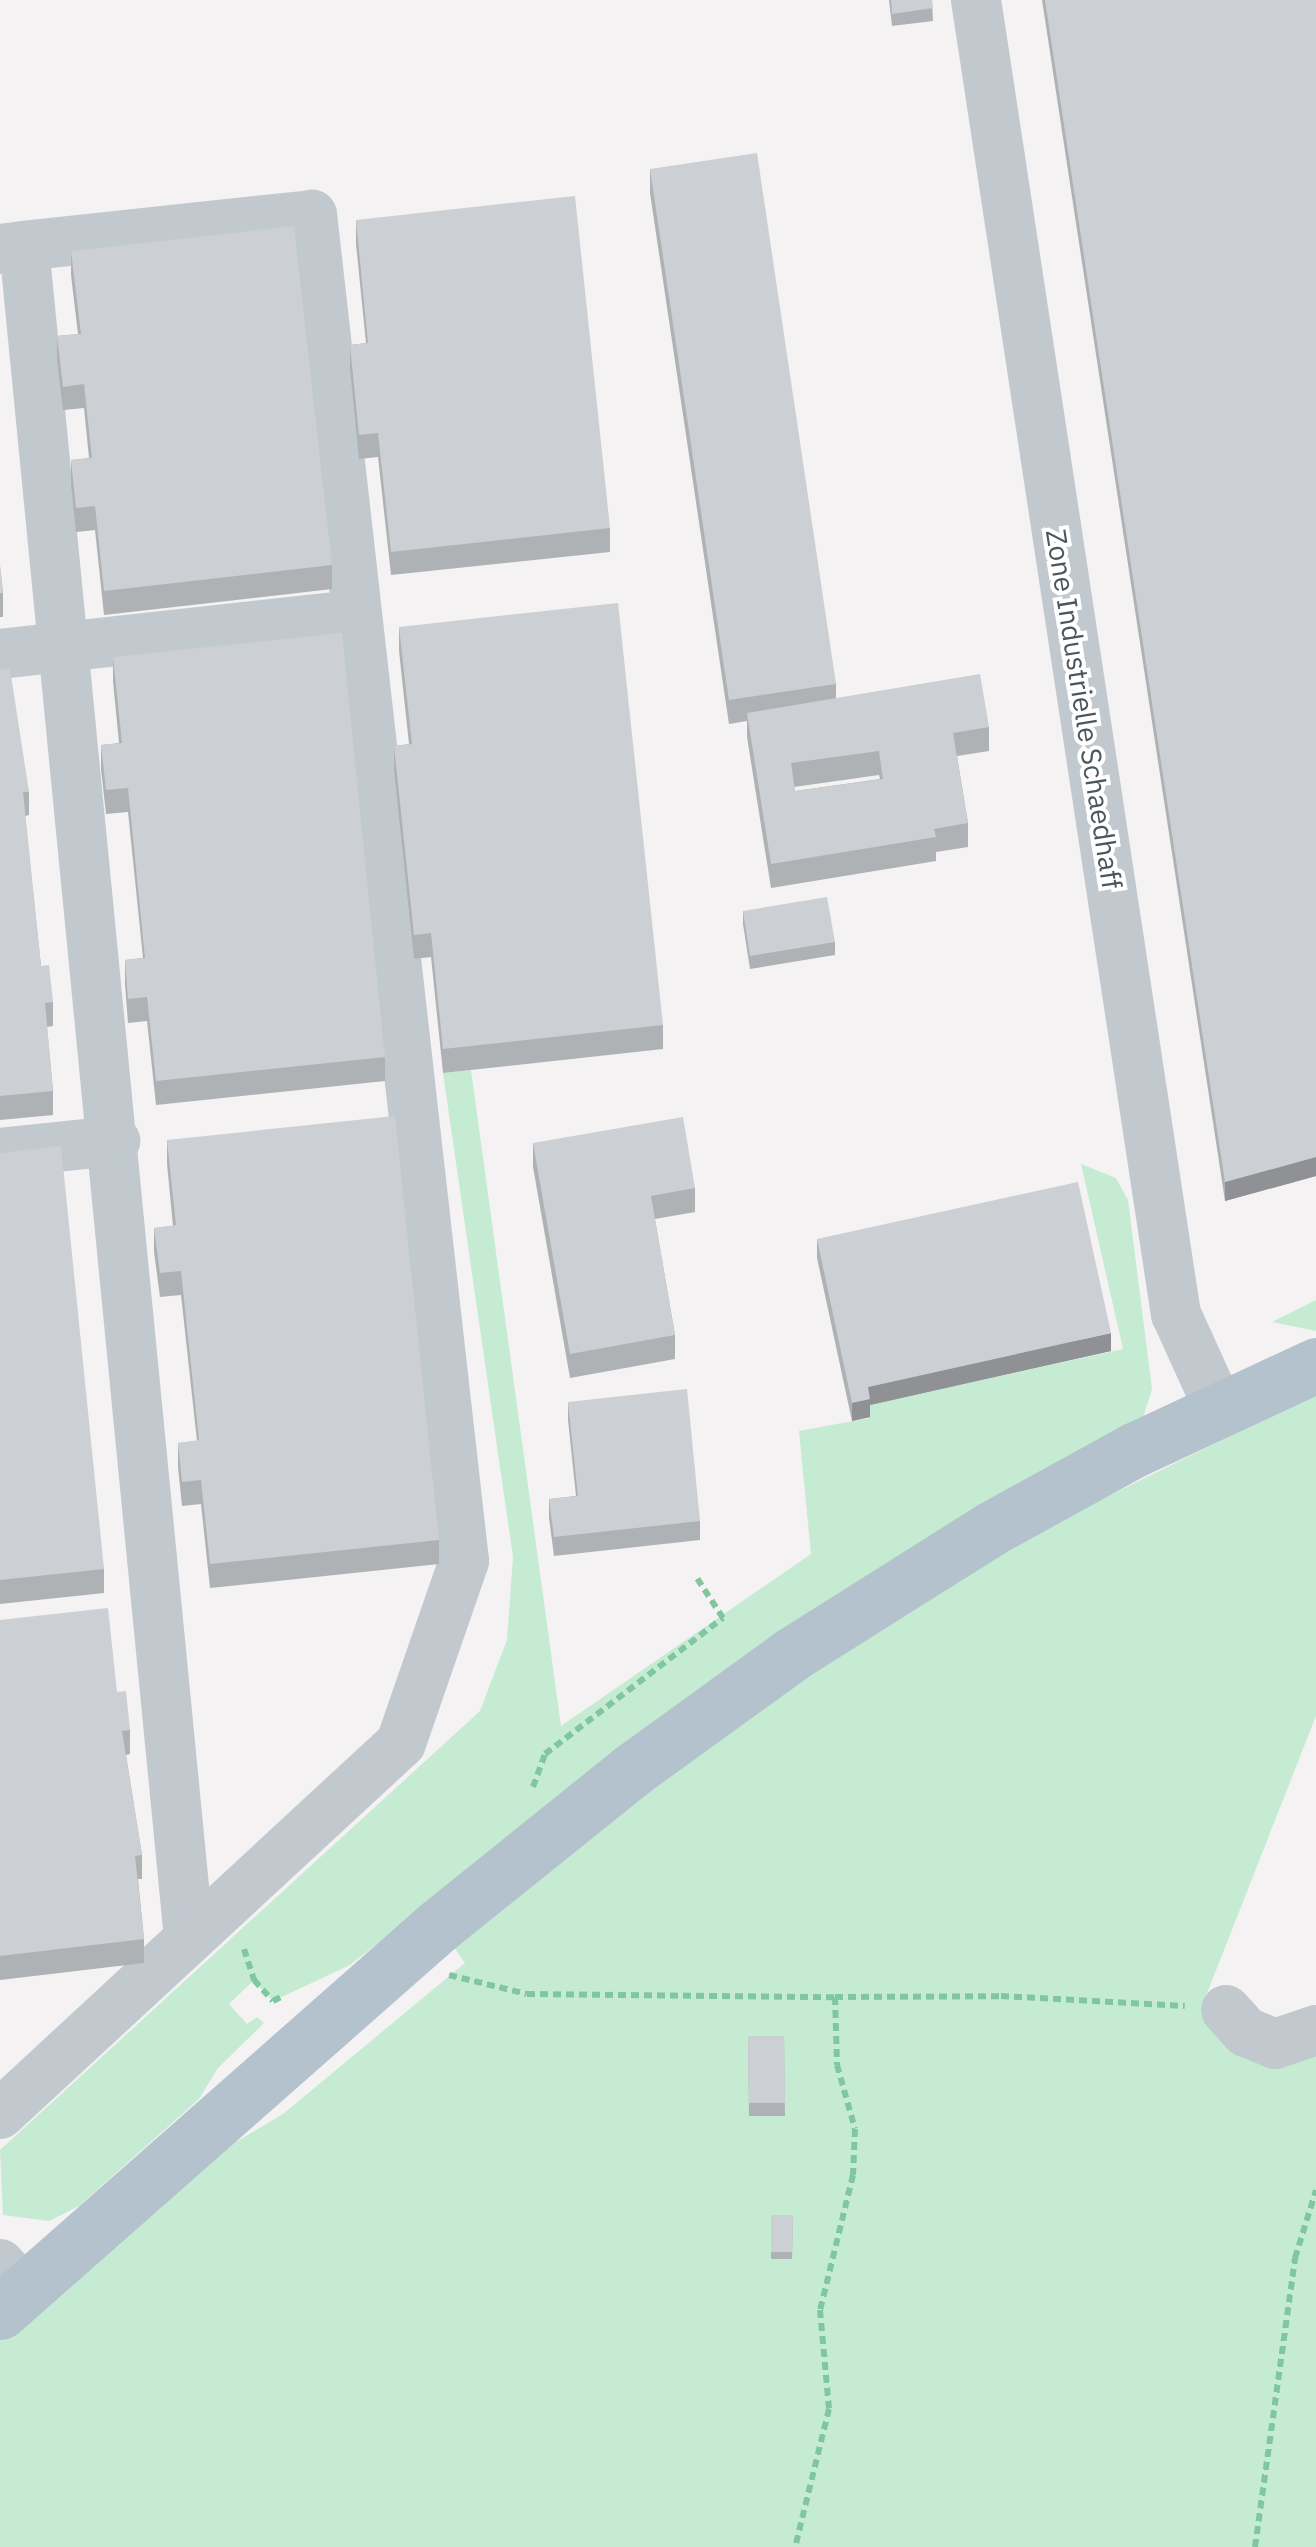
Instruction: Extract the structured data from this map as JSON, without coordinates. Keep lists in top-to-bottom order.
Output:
{
  "streets": {
    "lane": ["Zone Industrielle Schaedhaff"]
  }
}
